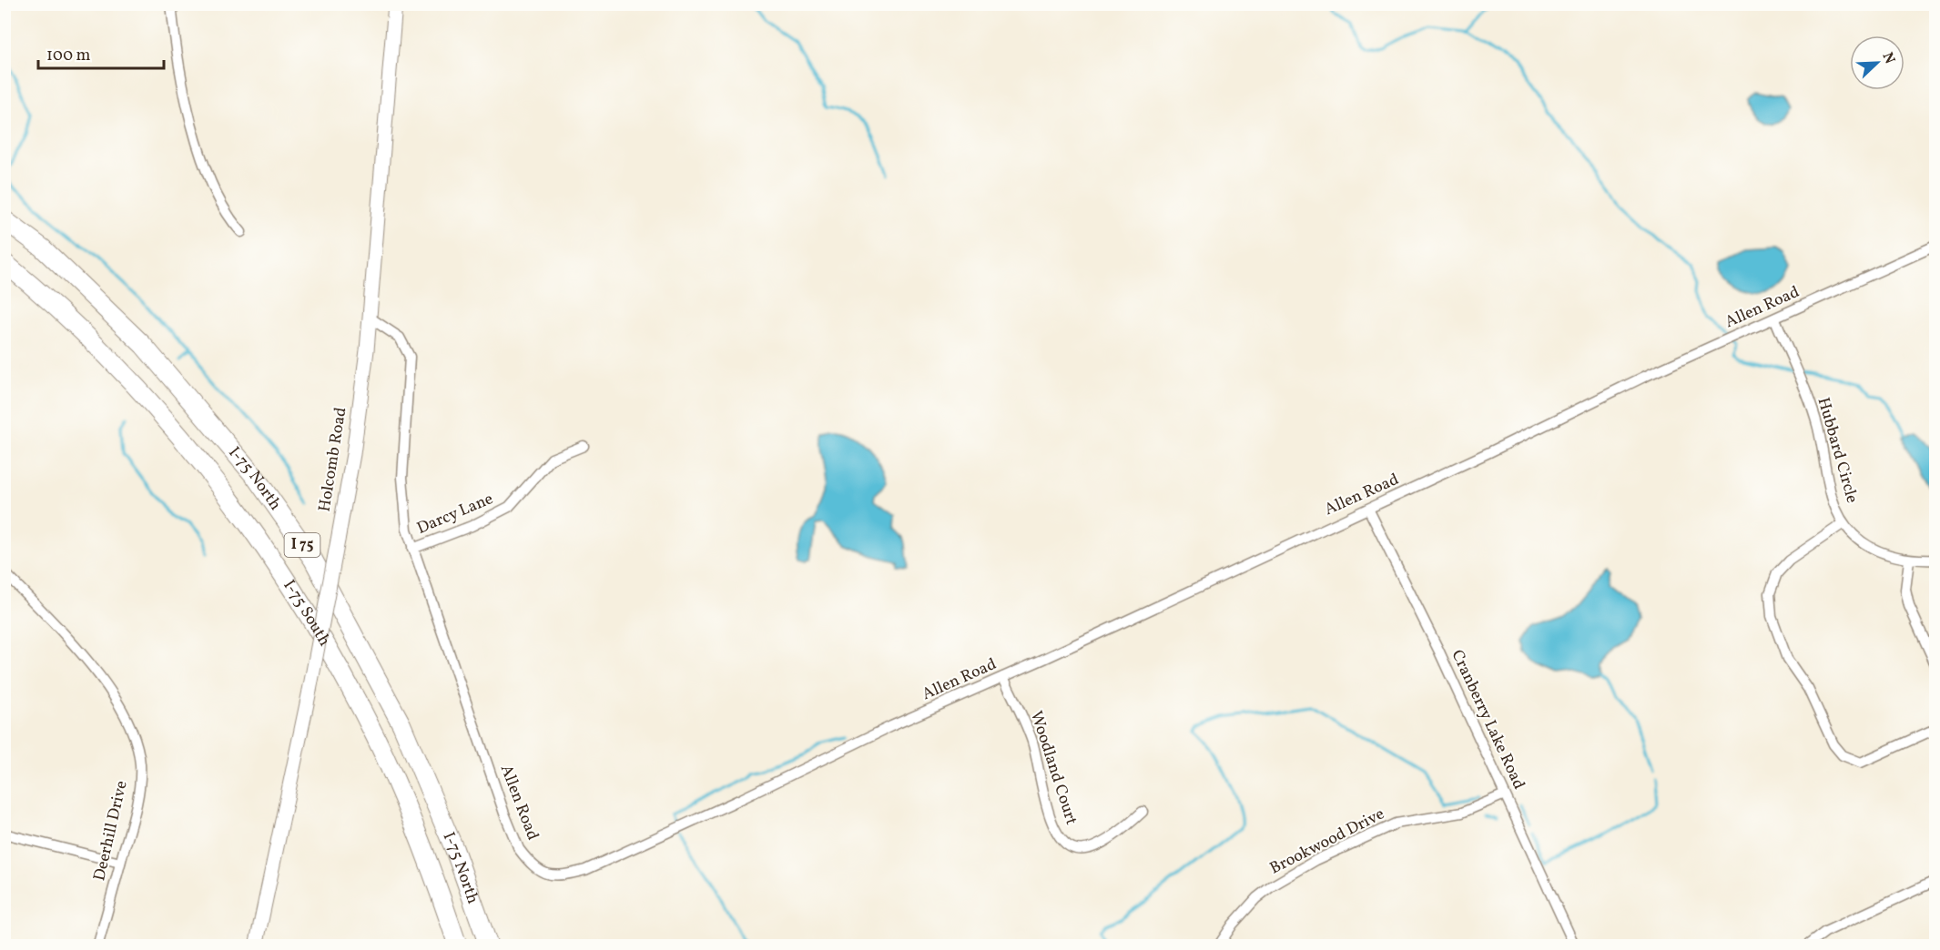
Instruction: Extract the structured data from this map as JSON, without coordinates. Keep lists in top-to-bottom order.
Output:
{
  "streets": {
    "highway": ["I-75 North", "I 75", "I-75 South"],
    "street": [
      "Allen Road",
      "Hubbard Circle",
      "Holcomb Road",
      "Darcy Lane",
      "Cranberry Lake Road",
      "Woodland Court",
      "Deerhill Drive",
      "Brookwood Drive"
    ]
  },
  "crossings": [
    ["Allen Road", "Hubbard Circle"],
    ["Allen Road", "Holcomb Road"],
    ["Allen Road", "Darcy Lane"],
    ["Allen Road", "Cranberry Lake Road"],
    ["Allen Road", "Woodland Court"],
    ["Cranberry Lake Road", "Brookwood Drive"]
  ],
  "scale_bar": "100 m",
  "north": "top right"
}
